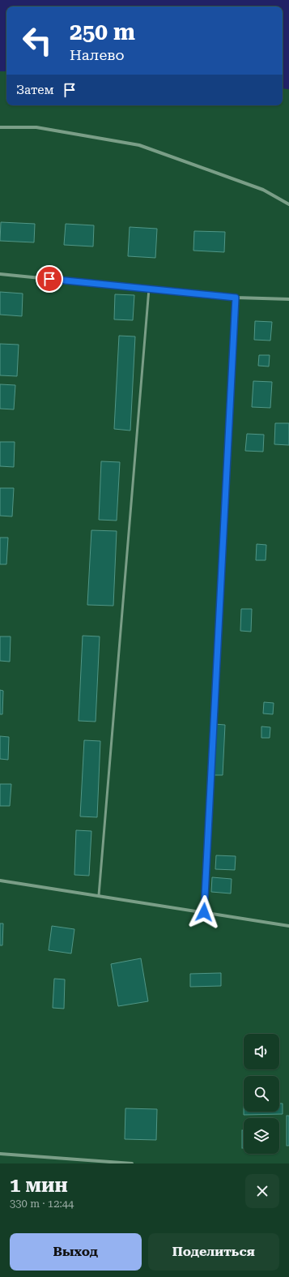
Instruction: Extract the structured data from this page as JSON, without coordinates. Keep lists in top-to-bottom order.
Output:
{
  "page": {
    "turn": ["250 m", "Налево"],
    "then": "Затем",
    "heading": ["1 мин", "330 m · 12:44"],
    "buttons": ["Выход", "Поделиться"]
  }
}
